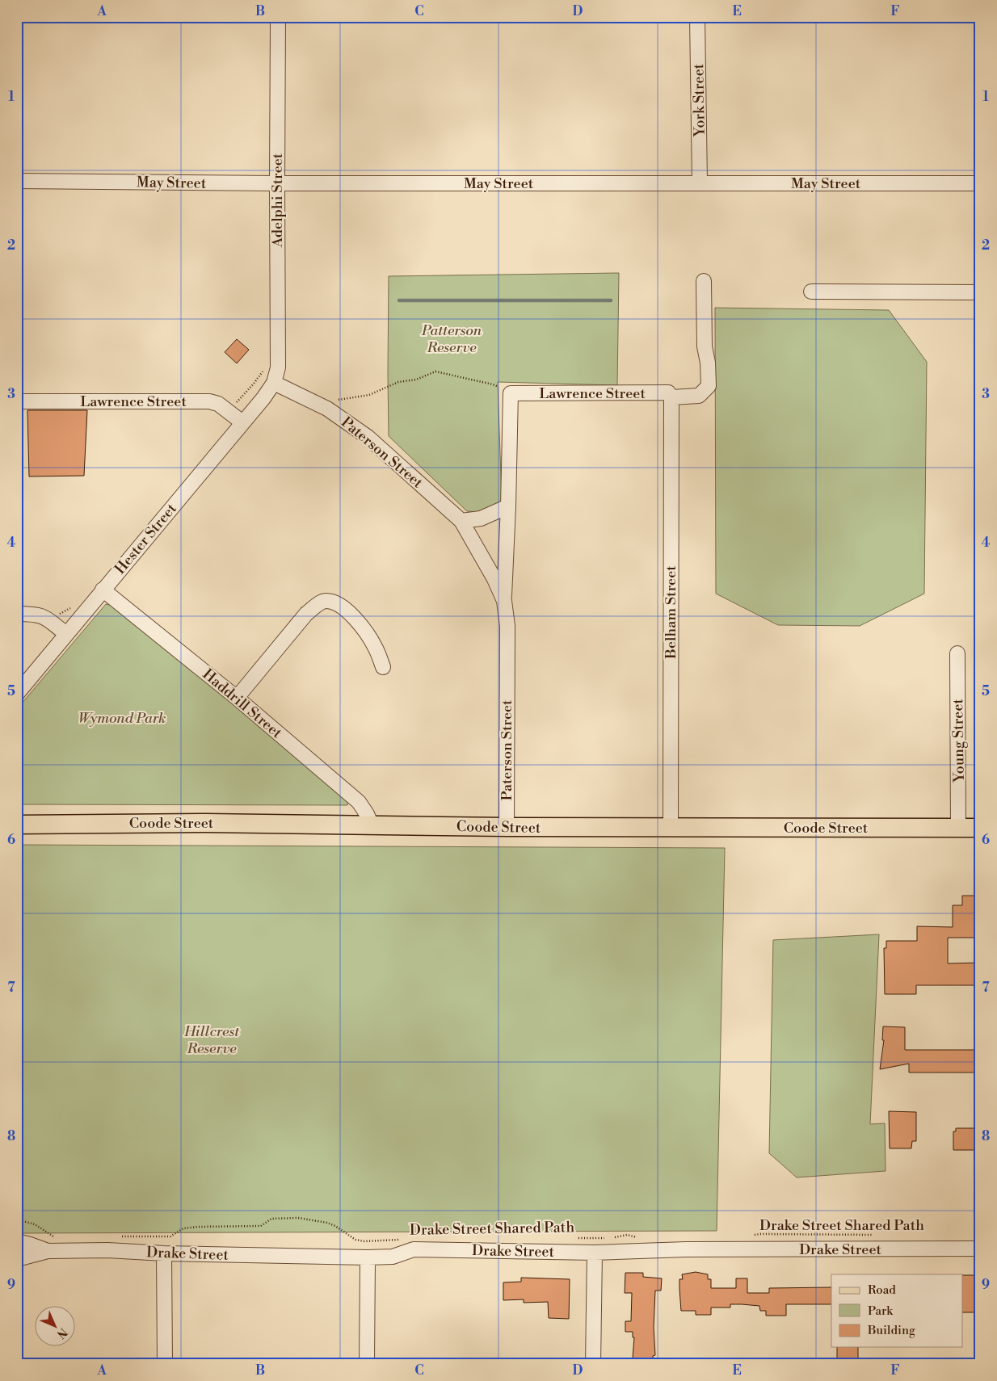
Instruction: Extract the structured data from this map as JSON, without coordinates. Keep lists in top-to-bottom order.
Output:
{
  "streets": {
    "main road": ["Coode Street"],
    "street": [
      "York Street",
      "May Street",
      "Adelphi Street",
      "Lawrence Street",
      "Paterson Street",
      "Hester Street",
      "Belham Street",
      "Haddrill Street",
      "Young Street",
      "Drake Street"
    ],
    "path": ["Drake Street Shared Path"]
  },
  "crossings": [
    ["York Street", "May Street"],
    ["May Street", "Adelphi Street"],
    ["Adelphi Street", "Paterson Street"],
    ["Adelphi Street", "Hester Street"],
    ["Lawrence Street", "Paterson Street"],
    ["Lawrence Street", "Hester Street"],
    ["Lawrence Street", "Belham Street"],
    ["Paterson Street", "Hester Street"],
    ["Paterson Street", "Coode Street"],
    ["Hester Street", "Haddrill Street"],
    ["Belham Street", "Coode Street"],
    ["Haddrill Street", "Coode Street"],
    ["Young Street", "Coode Street"]
  ],
  "parks": ["Patterson Reserve", "Wymond Park", "Hillcrest Reserve"],
  "legend": ["Road", "Park", "Building"],
  "north": "bottom right",
  "grid": {
    "columns": [
      "A",
      "B",
      "C",
      "D",
      "E",
      "F"
    ],
    "rows": [
      "1",
      "2",
      "3",
      "4",
      "5",
      "6",
      "7",
      "8",
      "9"
    ]
  }
}
